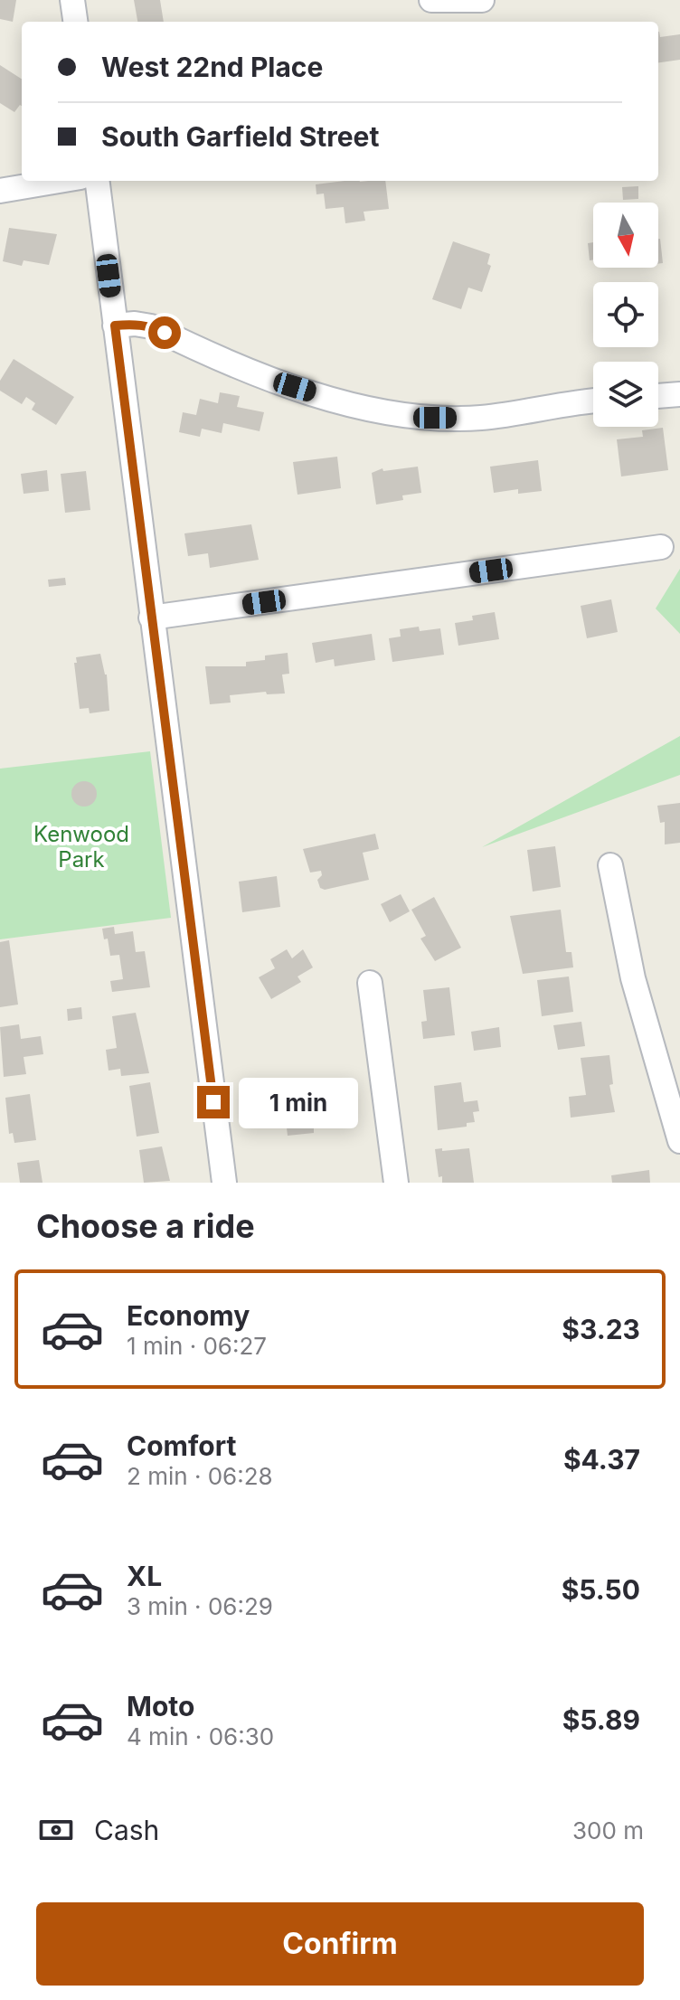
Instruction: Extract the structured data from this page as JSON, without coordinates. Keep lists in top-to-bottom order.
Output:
{
  "parks": ["Kenwood Park"],
  "north": "bottom",
  "page": {
    "banner": ["West 22nd Place", "South Garfield Street"],
    "bubble": "1 min",
    "heading": "Choose a ride",
    "list": [
      {
        "name": "Economy",
        "note": "1 min · 06:27",
        "value": "$3.23"
      },
      {
        "name": "Comfort",
        "note": "2 min · 06:28",
        "value": "$4.37"
      },
      {
        "name": "XL",
        "note": "3 min · 06:29",
        "value": "$5.50"
      },
      {
        "name": "Moto",
        "note": "4 min · 06:30",
        "value": "$5.89"
      }
    ],
    "pay": ["Cash", "300 m"],
    "buttons": "Confirm"
  }
}
